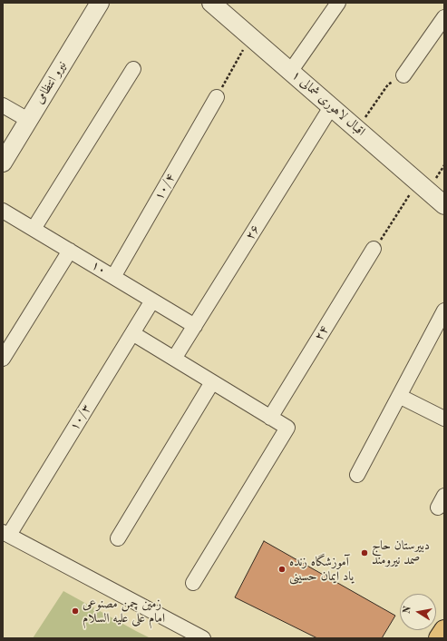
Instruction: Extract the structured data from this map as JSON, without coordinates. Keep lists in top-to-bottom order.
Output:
{
  "streets": {
    "street": [
      "نیرو انتظامی",
      "اقبال لاهوری شمالی ۱",
      "۱۰/۴",
      "۲۶",
      "۱۰",
      "۲۴",
      "۱۰/۳"
    ]
  },
  "crossings": [
    ["اقبال لاهوری شمالی ۱", "۲۶"],
    ["۱۰/۴", "۱۰"],
    ["۲۶", "۱۰"],
    ["۱۰", "۱۰/۳"]
  ],
  "places": ["دبیرستان حاج صمد نیرومند", "آموزشگاه زنده یاد ایمان حسینی", "زمین چمن مصنوعی امام علی علیه السلام"],
  "north": "left"
}
